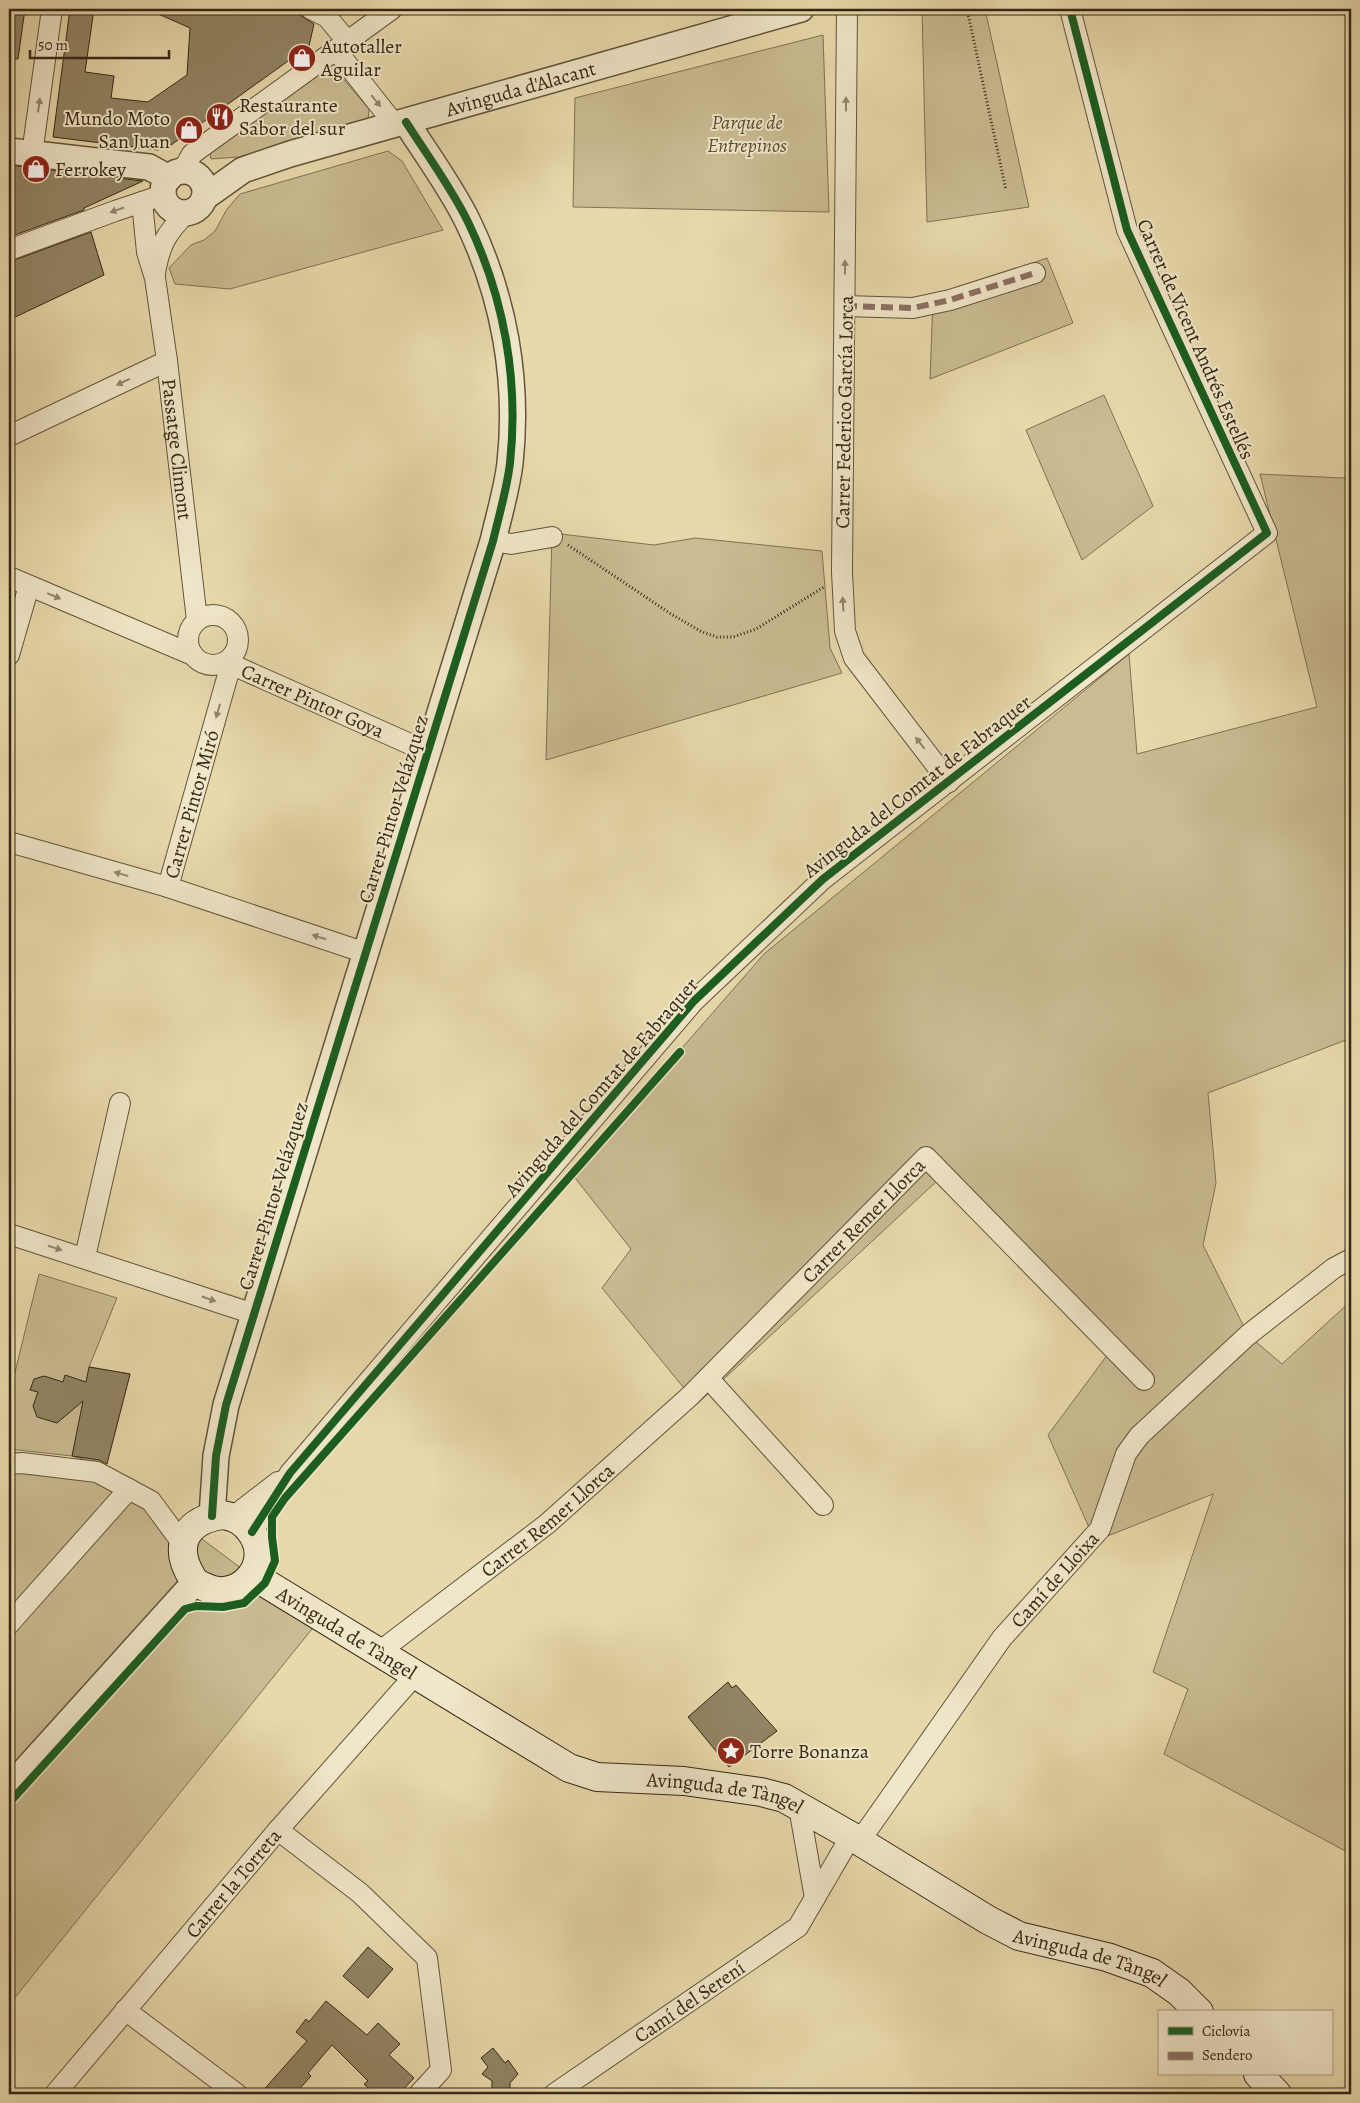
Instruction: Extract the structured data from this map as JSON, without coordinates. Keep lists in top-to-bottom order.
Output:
{
  "streets": {
    "main road": ["Avinguda de Tàngel"],
    "street": [
      "Avinguda d'Alacant",
      "Carrer de Vicent Andrés Estellés",
      "Carrer Federico García Lorca",
      "Passatge Climont",
      "Carrer Pintor Goya",
      "Avinguda del Comtat de Fabraquer",
      "Carrer Pintor Miró",
      "Carrer Pintor Velázquez",
      "Carrer Remer Llorca",
      "Camí de Lloixa",
      "Carrer la Torreta",
      "Camí del Serení"
    ]
  },
  "crossings": [
    ["Avinguda d'Alacant", "Passatge Climont"],
    ["Avinguda d'Alacant", "Carrer Pintor Velázquez"],
    ["Carrer de Vicent Andrés Estellés", "Avinguda del Comtat de Fabraquer"],
    ["Carrer Federico García Lorca", "Avinguda del Comtat de Fabraquer"],
    ["Passatge Climont", "Carrer Pintor Goya"],
    ["Passatge Climont", "Carrer Pintor Miró"],
    ["Carrer Pintor Goya", "Carrer Pintor Miró"],
    ["Carrer Pintor Goya", "Carrer Pintor Velázquez"],
    ["Avinguda del Comtat de Fabraquer", "Carrer Pintor Velázquez"],
    ["Avinguda del Comtat de Fabraquer", "Avinguda de Tàngel"],
    ["Carrer Pintor Miró", "Carrer Pintor Velázquez"],
    ["Carrer Pintor Velázquez", "Avinguda de Tàngel"],
    ["Carrer Remer Llorca", "Avinguda de Tàngel"],
    ["Camí de Lloixa", "Avinguda de Tàngel"],
    ["Camí de Lloixa", "Camí del Serení"],
    ["Avinguda de Tàngel", "Carrer la Torreta"],
    ["Avinguda de Tàngel", "Camí del Serení"]
  ],
  "one_way": ["Carrer Federico García Lorca"],
  "parks": ["Parque de Entrepinos"],
  "places": {
    "shop": ["Autotaller Aguilar", "Mundo Moto San Juan", "Ferrokey"],
    "restaurant": ["Restaurante Sabor del sur"],
    "place": ["Torre Bonanza"]
  },
  "legend": ["Ciclovía", "Sendero"],
  "scale_bar": "50 m"
}
